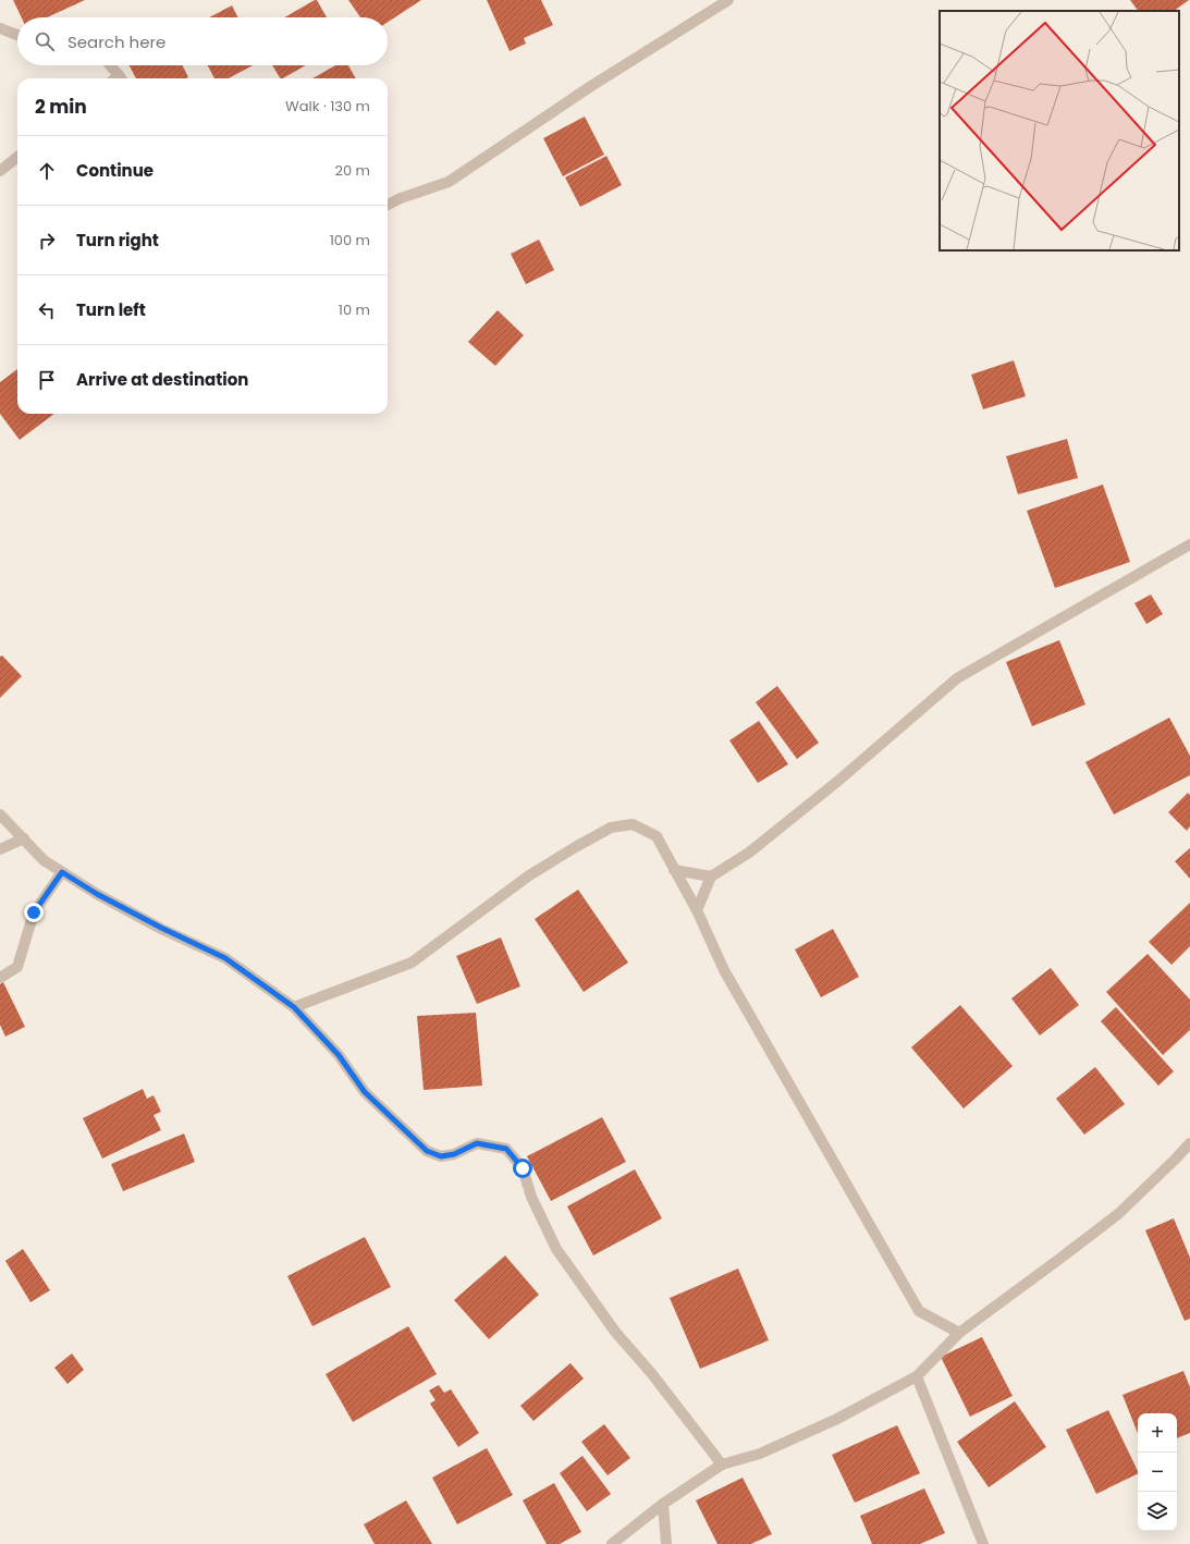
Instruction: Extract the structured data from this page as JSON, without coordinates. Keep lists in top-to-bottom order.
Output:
{
  "page": {
    "search": "Search here",
    "heading": ["2 min", "Walk · 130 m"],
    "list": [
      ["Continue", "20 m"],
      ["Turn right", "100 m"],
      ["Turn left", "10 m"],
      "Arrive at destination"
    ],
    "map_buttons": ["+", "−"]
  }
}
